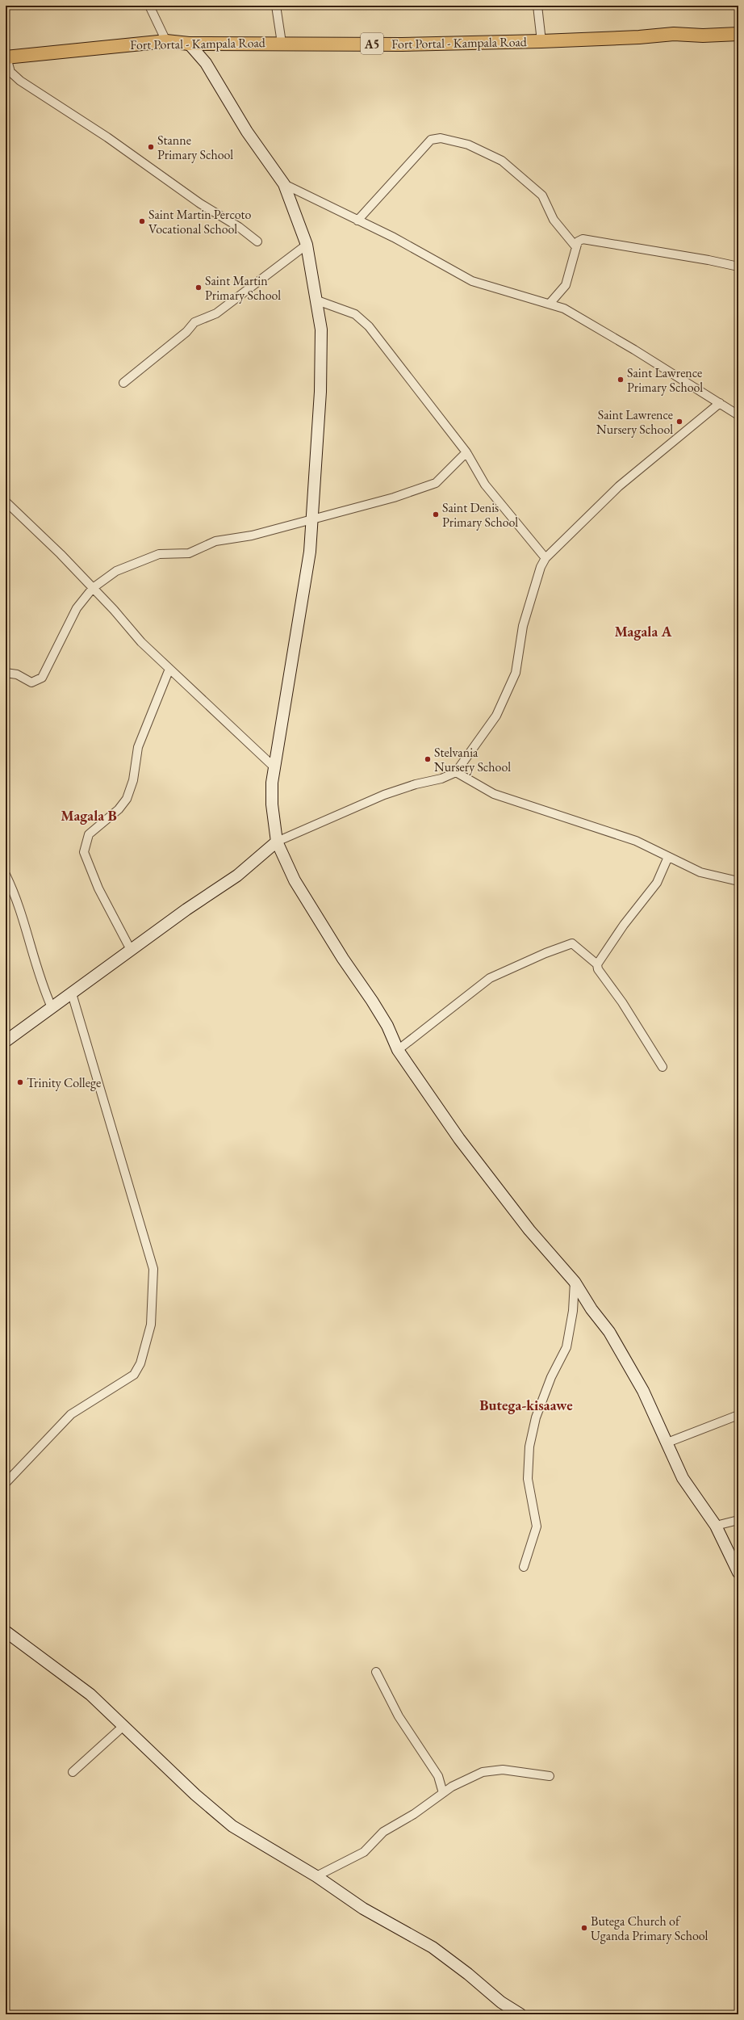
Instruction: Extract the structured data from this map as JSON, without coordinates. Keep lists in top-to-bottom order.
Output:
{
  "streets": {
    "main road": ["Fort Portal - Kampala Road", "A5"]
  },
  "districts": ["Magala A", "Magala B", "Butega-kisaawe"],
  "places": [
    "Stanne Primary School",
    "Saint Martin Percoto Vocational School",
    "Saint Martin Primary School",
    "Saint Lawrence Primary School",
    "Saint Lawrence Nursery School",
    "Saint Denis Primary School",
    "Stelvania Nursery School",
    "Trinity College",
    "Butega Church of Uganda Primary School"
  ]
}
